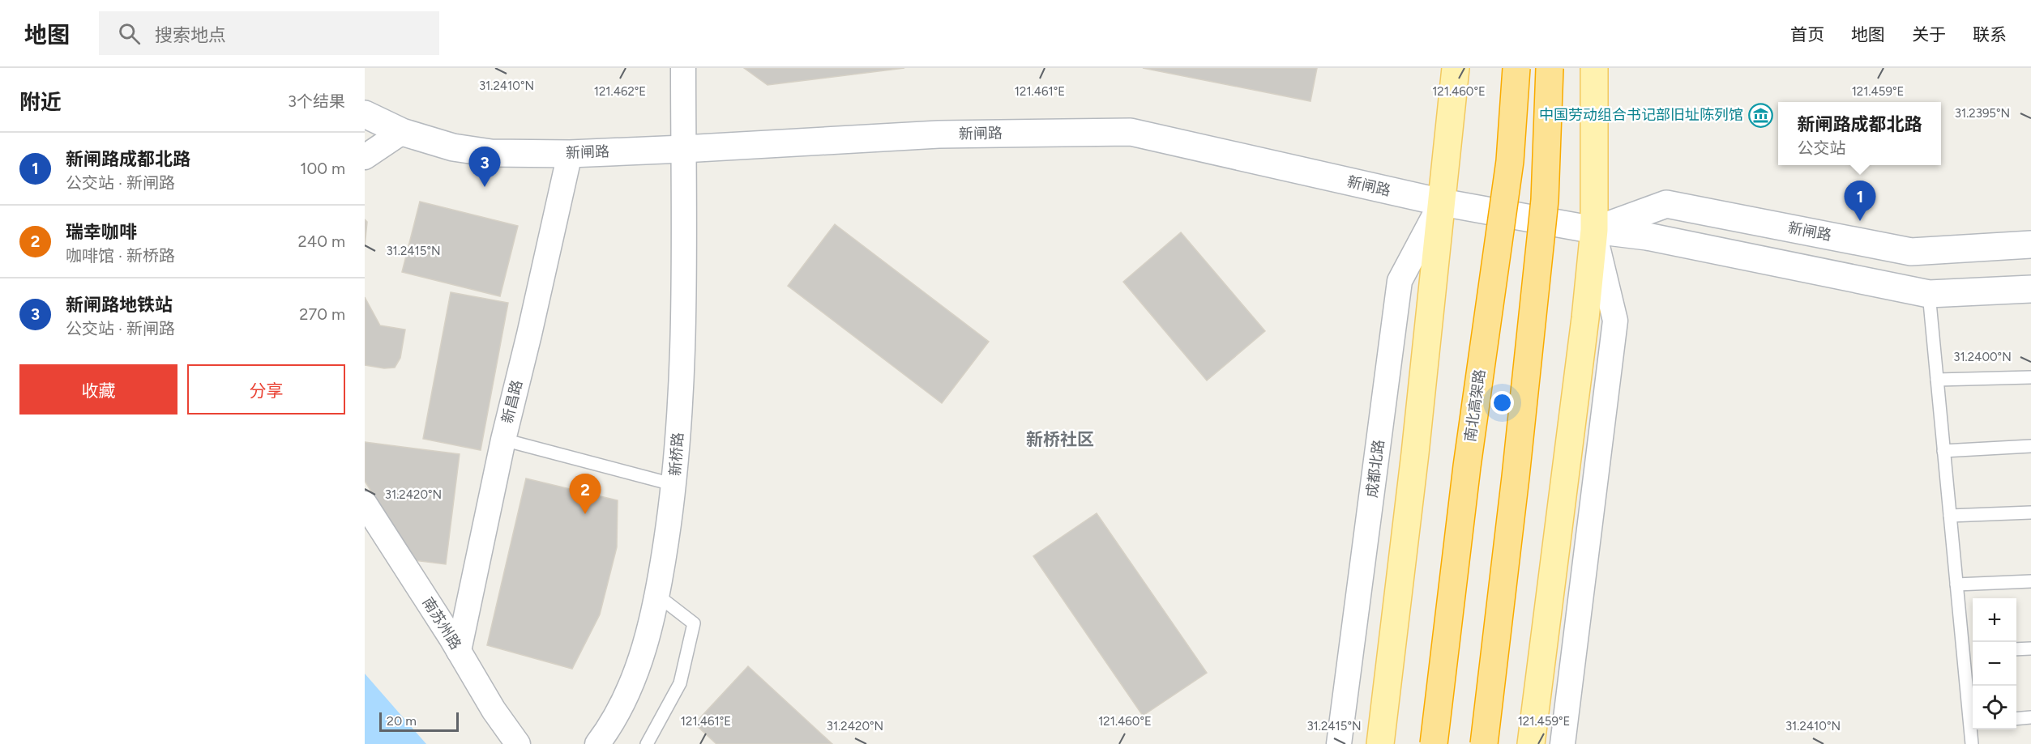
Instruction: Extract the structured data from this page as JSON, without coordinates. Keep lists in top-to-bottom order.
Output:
{
  "streets": {
    "highway": ["南北高架路"],
    "main road": ["新闸路", "成都北路"],
    "street": ["新昌路", "新桥路", "南苏州路"]
  },
  "crossings": [
    ["新闸路", "新昌路"],
    ["新闸路", "新桥路"],
    ["新闸路", "成都北路"],
    ["新昌路", "南苏州路"]
  ],
  "districts": ["新桥社区"],
  "places": {
    "museum": ["中国劳动组合书记部旧址陈列馆"]
  },
  "scale_bar": "20 m",
  "page": {
    "header": "地图",
    "search": "搜索地点",
    "nav": [
      "首页",
      "地图",
      "关于",
      "联系"
    ],
    "heading": ["附近", "3个结果"],
    "popup": ["新闸路成都北路", "公交站"],
    "list": [
      {
        "mark": "1",
        "name": "新闸路成都北路",
        "note": "公交站 · 新闸路",
        "value": "100 m"
      },
      {
        "mark": "2",
        "name": "瑞幸咖啡",
        "note": "咖啡馆 · 新桥路",
        "value": "240 m"
      },
      {
        "mark": "3",
        "name": "新闸路地铁站",
        "note": "公交站 · 新闸路",
        "value": "270 m"
      }
    ],
    "pins": ["3", "1", "2"],
    "buttons": ["收藏", "分享"],
    "map_buttons": ["+", "−"],
    "scale": "20 m"
  },
  "coordinates": [
    "31.2410°N",
    "121.462°E",
    "121.461°E",
    "121.460°E",
    "121.459°E",
    "31.2395°N",
    "31.2415°N",
    "31.2400°N",
    "31.2420°N"
  ]
}
